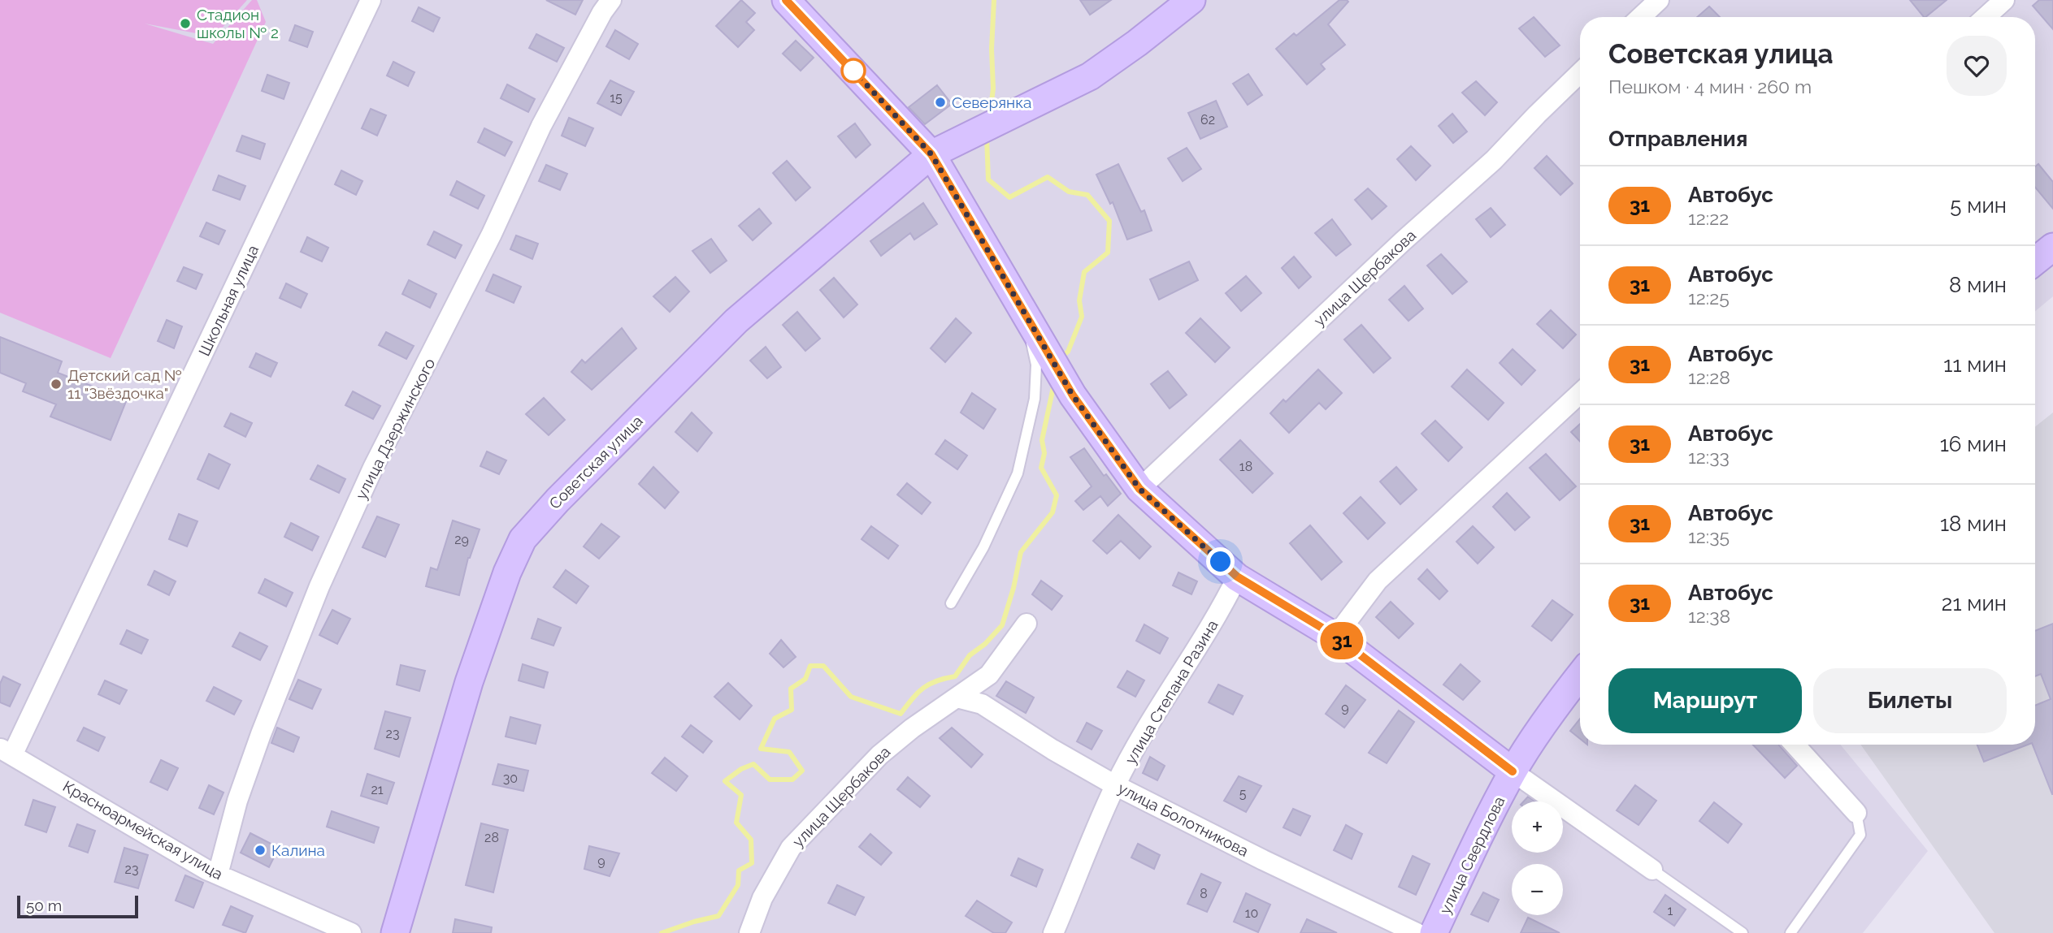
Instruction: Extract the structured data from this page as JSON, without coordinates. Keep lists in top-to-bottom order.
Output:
{
  "streets": {
    "street": [
      "улица Щербакова",
      "Школьная улица",
      "улица Дзержинского",
      "Советская улица",
      "улица Степана Разина",
      "улица Болотникова",
      "Красноармейская улица",
      "улица Свердлова"
    ]
  },
  "crossings": [
    ["улица Щербакова", "улица Болотникова"],
    ["Школьная улица", "Красноармейская улица"],
    ["улица Дзержинского", "Красноармейская улица"],
    ["улица Степана Разина", "улица Болотникова"]
  ],
  "places": [
    "Стадион школы № 2",
    "Северянка",
    "Детский сад № 11 \"Звёздочка\"",
    "Калина"
  ],
  "lines": ["bus line 31"],
  "house_numbers": [
    "15",
    "62",
    "18",
    "29",
    "9",
    "23",
    "30",
    "21",
    "5",
    "28",
    "9",
    "23",
    "8",
    "1",
    "10"
  ],
  "scale_bar": "50 m",
  "page": {
    "on_map": "31",
    "heading": [
      ["Советская улица", "Пешком · 4 мин · 260 m"],
      "Отправления"
    ],
    "list": [
      {
        "mark": "31",
        "name": "Автобус",
        "note": "12:22",
        "value": "5 мин"
      },
      {
        "mark": "31",
        "name": "Автобус",
        "note": "12:25",
        "value": "8 мин"
      },
      {
        "mark": "31",
        "name": "Автобус",
        "note": "12:28",
        "value": "11 мин"
      },
      {
        "mark": "31",
        "name": "Автобус",
        "note": "12:33",
        "value": "16 мин"
      },
      {
        "mark": "31",
        "name": "Автобус",
        "note": "12:35",
        "value": "18 мин"
      },
      {
        "mark": "31",
        "name": "Автобус",
        "note": "12:38",
        "value": "21 мин"
      }
    ],
    "buttons": ["Маршрут", "Билеты"],
    "map_buttons": ["+", "−"],
    "scale": "50 m"
  }
}
